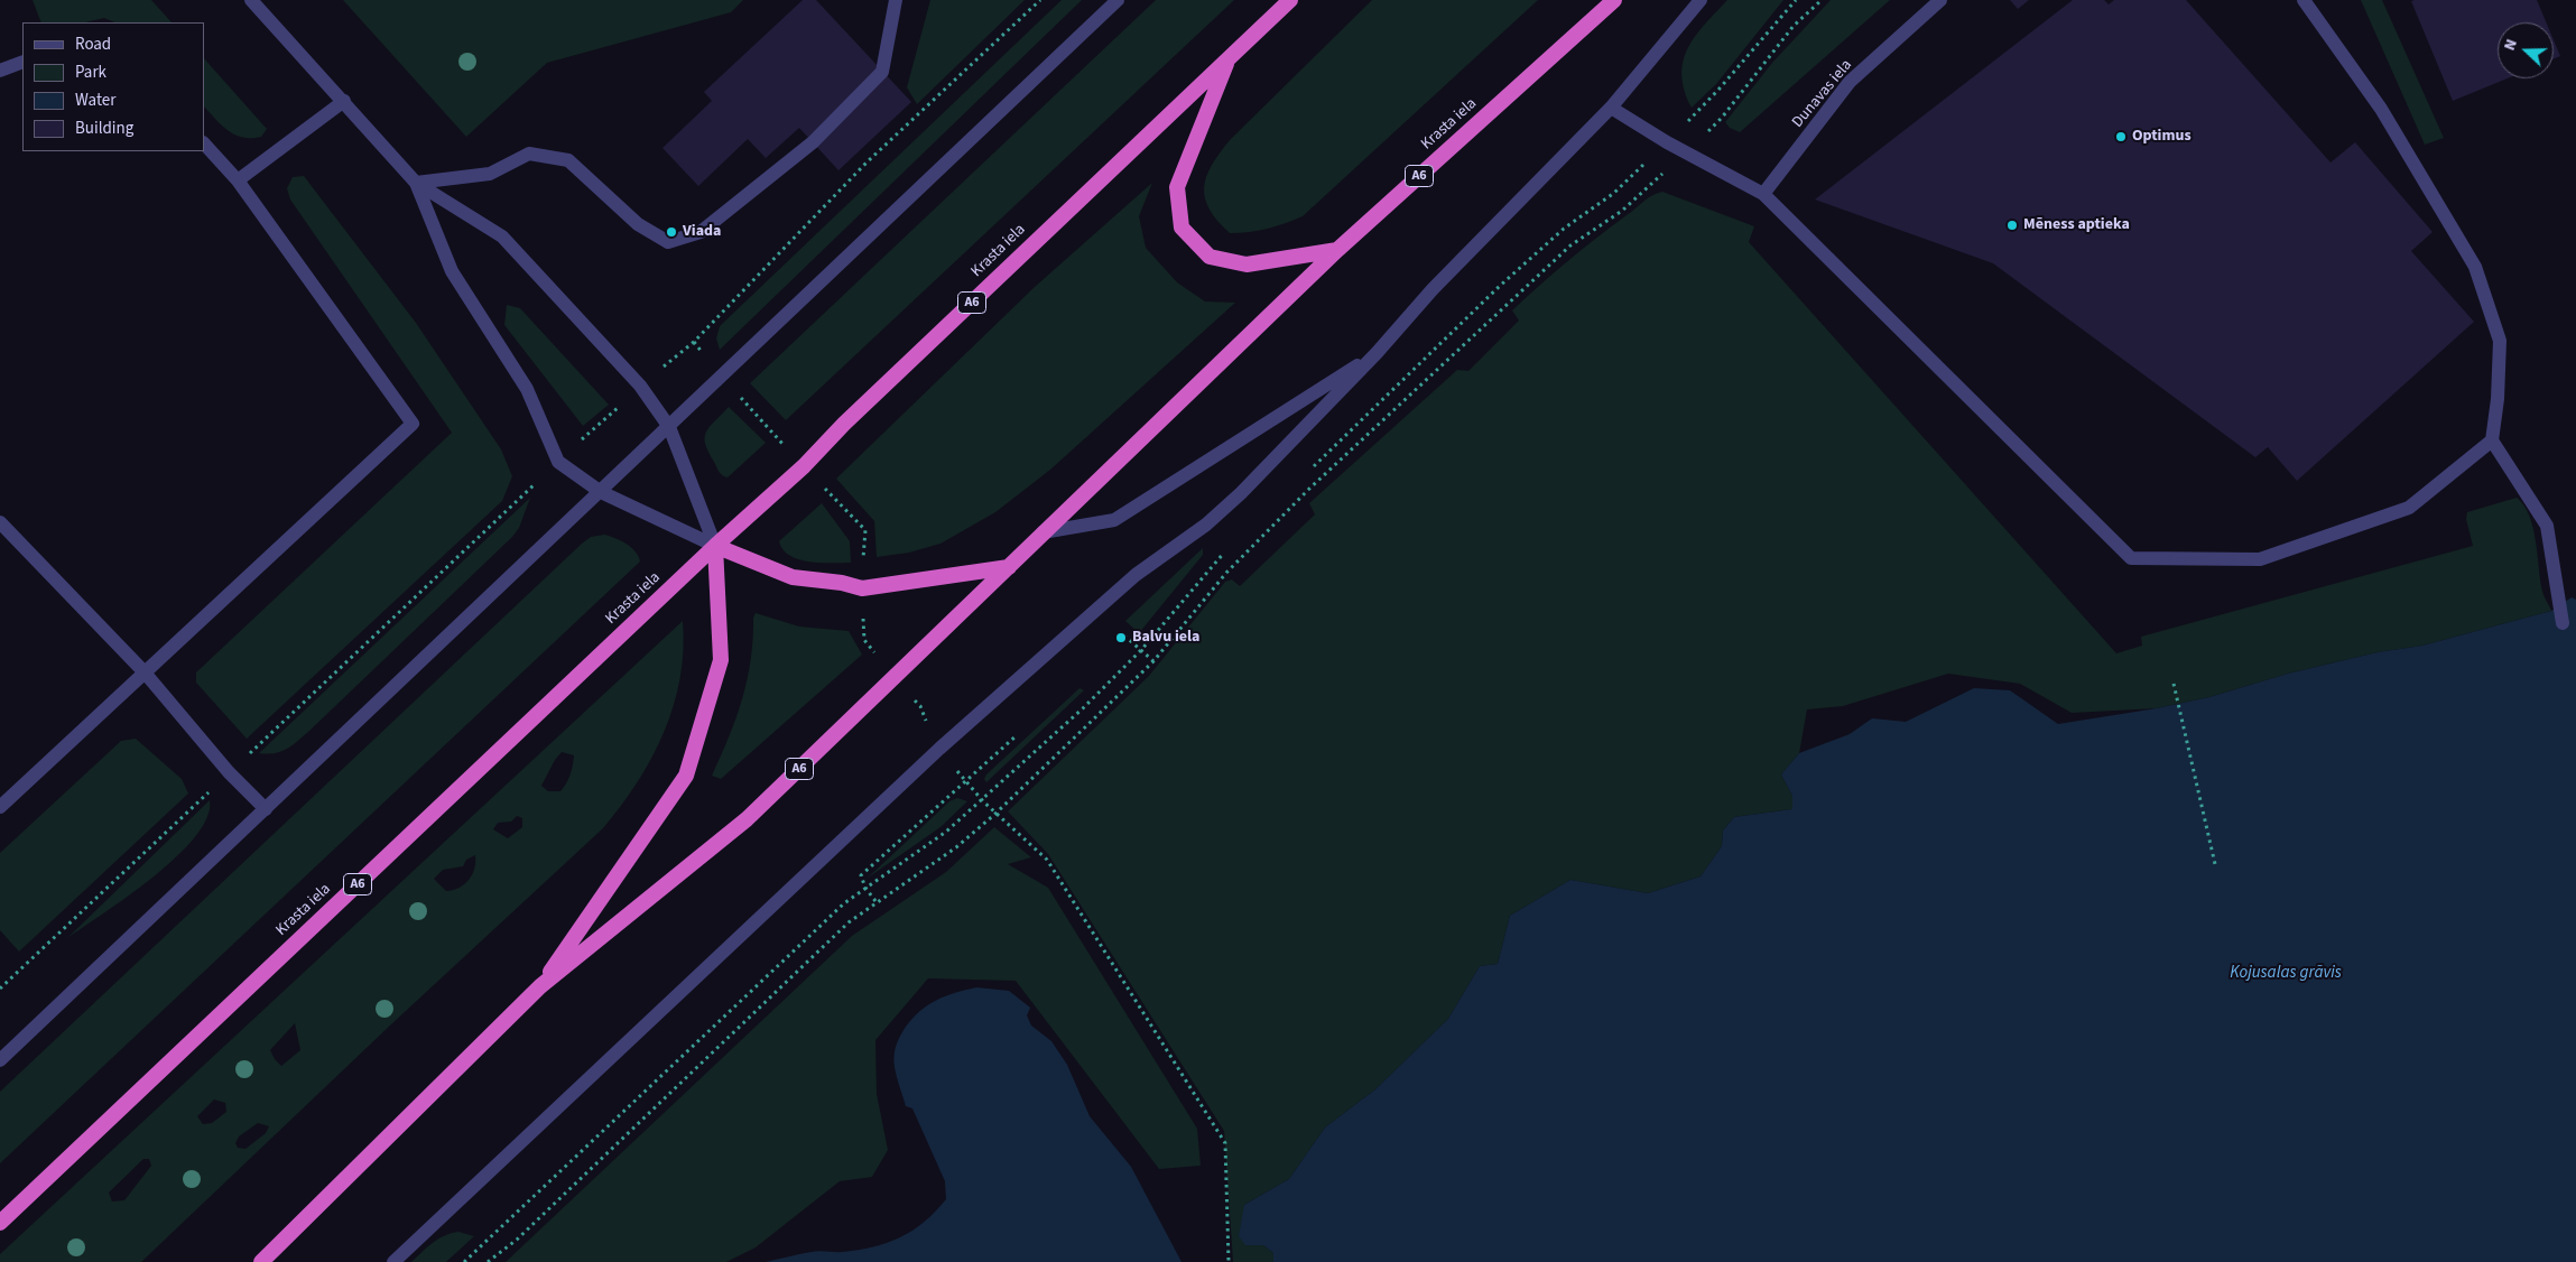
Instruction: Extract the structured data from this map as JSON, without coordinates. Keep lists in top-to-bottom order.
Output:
{
  "streets": {
    "highway": ["Krasta iela", "A6"],
    "street": ["Dunavas iela"]
  },
  "water": ["Kojusalas grāvis"],
  "places": [
    "Optimus",
    "Mēness aptieka",
    "Viada",
    "Balvu iela"
  ],
  "legend": [
    "Road",
    "Park",
    "Water",
    "Building"
  ],
  "north": "left"
}
